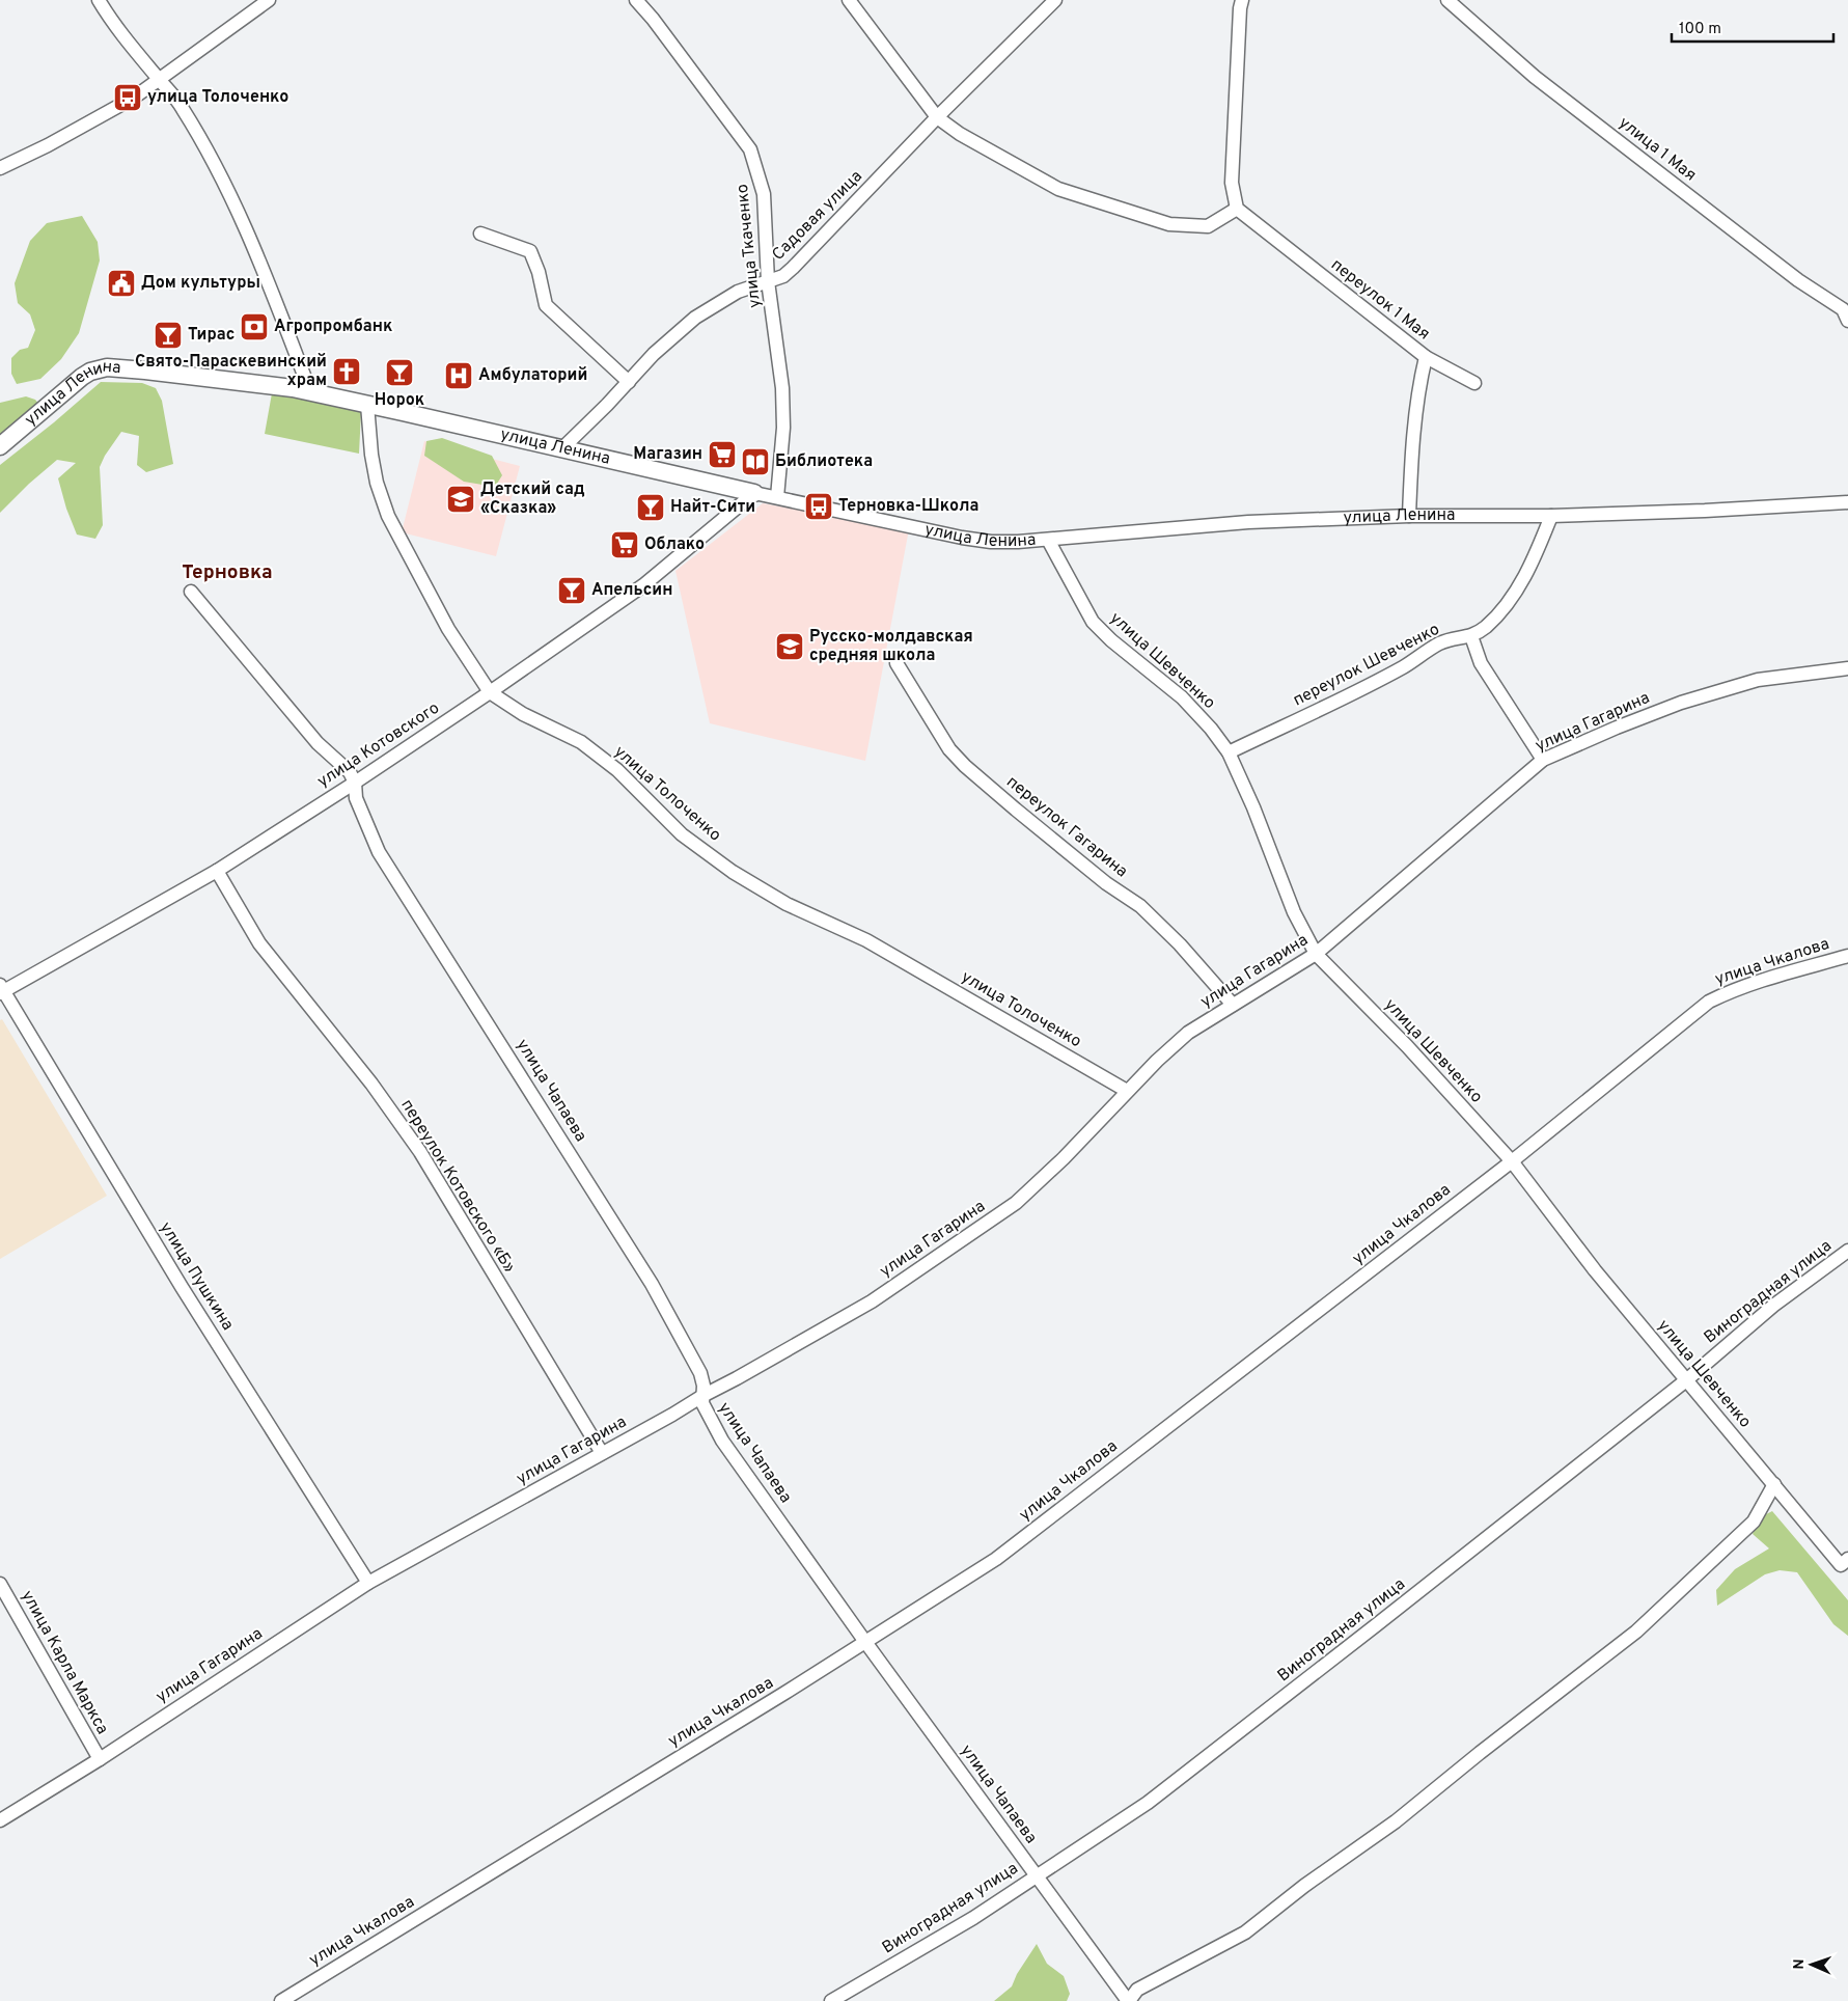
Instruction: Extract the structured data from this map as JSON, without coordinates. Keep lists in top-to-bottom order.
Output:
{
  "streets": {
    "street": [
      "улица 1 Мая",
      "Садовая улица",
      "улица Ткаченко",
      "переулок 1 Мая",
      "улица Ленина",
      "улица Шевченко",
      "переулок Шевченко",
      "улица Гагарина",
      "улица Котовского",
      "улица Толоченко",
      "переулок Гагарина",
      "улица Чкалова",
      "улица Чапаева",
      "переулок Котовского «Б»",
      "улица Пушкина",
      "Виноградная улица",
      "улица Карла Маркса"
    ]
  },
  "crossings": [
    ["Садовая улица", "улица Ткаченко"],
    ["Садовая улица", "улица Ленина"],
    ["улица Ткаченко", "улица Ленина"],
    ["переулок 1 Мая", "улица Ленина"],
    ["улица Ленина", "улица Шевченко"],
    ["улица Ленина", "переулок Шевченко"],
    ["улица Ленина", "улица Котовского"],
    ["улица Ленина", "улица Толоченко"],
    ["улица Шевченко", "переулок Шевченко"],
    ["улица Шевченко", "улица Гагарина"],
    ["улица Шевченко", "улица Чкалова"],
    ["улица Шевченко", "Виноградная улица"],
    ["улица Гагарина", "улица Толоченко"],
    ["улица Гагарина", "переулок Гагарина"],
    ["улица Гагарина", "улица Чапаева"],
    ["улица Гагарина", "переулок Котовского «Б»"],
    ["улица Гагарина", "улица Пушкина"],
    ["улица Гагарина", "улица Карла Маркса"],
    ["улица Котовского", "улица Толоченко"],
    ["улица Котовского", "улица Чапаева"],
    ["улица Котовского", "переулок Котовского «Б»"],
    ["улица Котовского", "улица Пушкина"],
    ["улица Чкалова", "улица Чапаева"],
    ["улица Чапаева", "Виноградная улица"]
  ],
  "districts": ["Терновка"],
  "places": {
    "bus stop": ["улица Толоченко", "Терновка-Школа"],
    "public building": ["Дом культуры"],
    "bank": ["Агропромбанк"],
    "bar": [
      "Тирас",
      "Норок",
      "Найт-Сити",
      "Апельсин"
    ],
    "church": ["Свято-Параскевинский храм"],
    "hospital": ["Амбулаторий"],
    "supermarket": ["Магазин", "Облако"],
    "library": ["Библиотека"],
    "school or university": ["Детский сад «Сказка»", "Русско-молдавская средняя школа"]
  },
  "scale_bar": "100 m",
  "north": "left"
}
